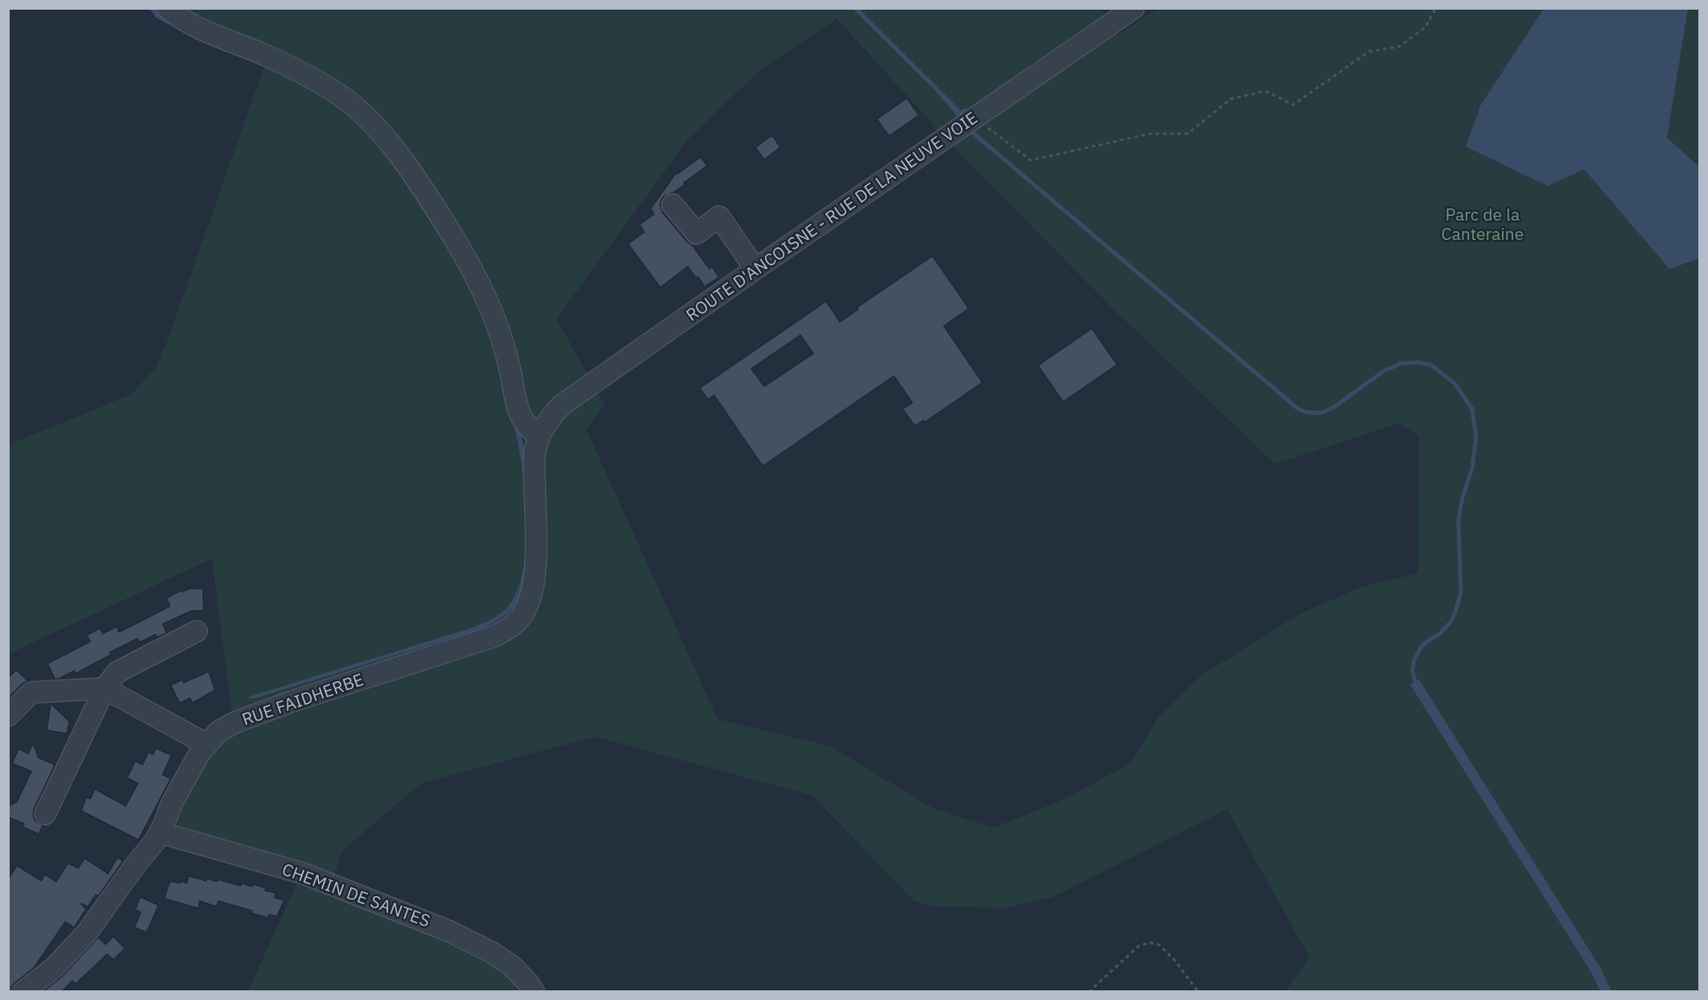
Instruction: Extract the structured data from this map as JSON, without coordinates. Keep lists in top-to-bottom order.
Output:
{
  "streets": {
    "street": ["ROUTE D'ANCOISNE - RUE DE LA NEUVE VOIE", "RUE FAIDHERBE", "CHEMIN DE SANTES"]
  },
  "crossings": [
    ["ROUTE D'ANCOISNE - RUE DE LA NEUVE VOIE", "RUE FAIDHERBE"],
    ["RUE FAIDHERBE", "CHEMIN DE SANTES"]
  ],
  "parks": ["Parc de la Canteraine"]
}
